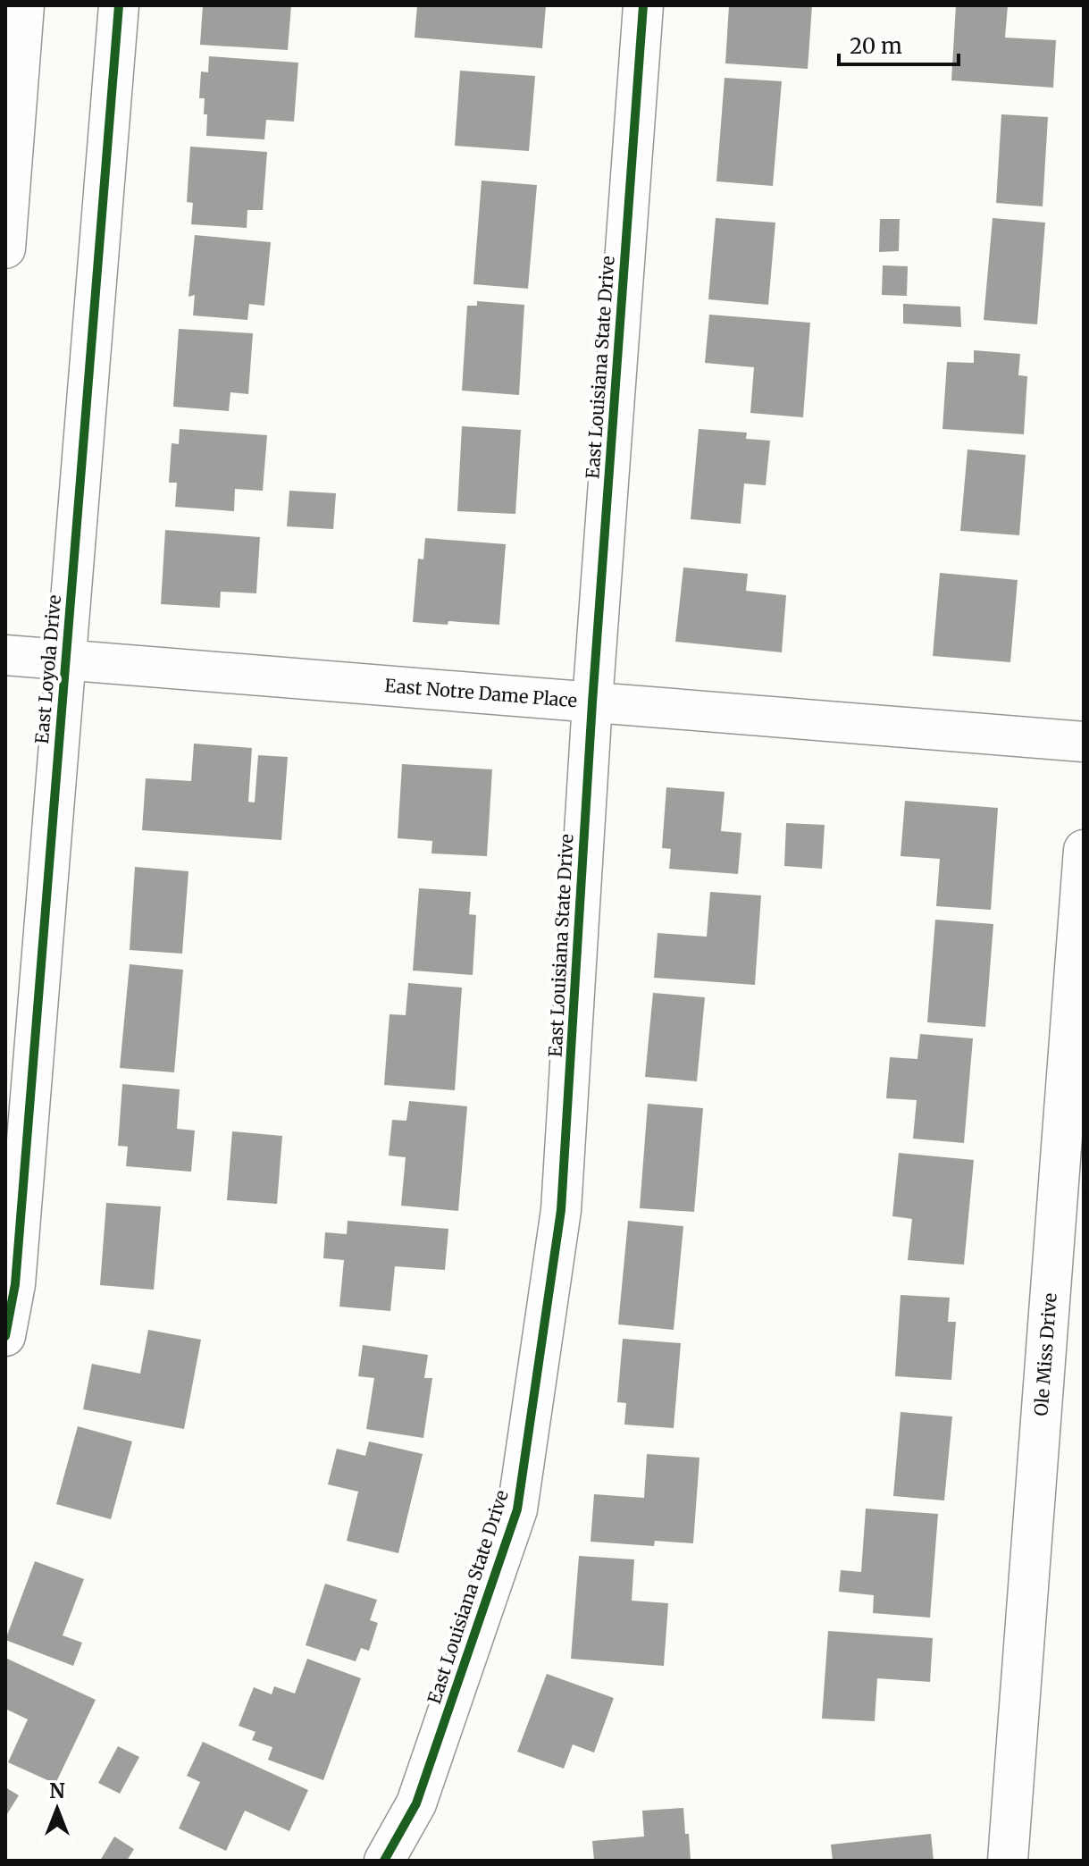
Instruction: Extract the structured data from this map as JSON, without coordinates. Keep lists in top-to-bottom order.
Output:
{
  "streets": {
    "street": [
      "East Louisiana State Drive",
      "East Loyola Drive",
      "East Notre Dame Place",
      "Ole Miss Drive"
    ]
  },
  "crossings": [
    ["East Louisiana State Drive", "East Notre Dame Place"],
    ["East Loyola Drive", "East Notre Dame Place"]
  ],
  "scale_bar": "20 m",
  "north": "top"
}
